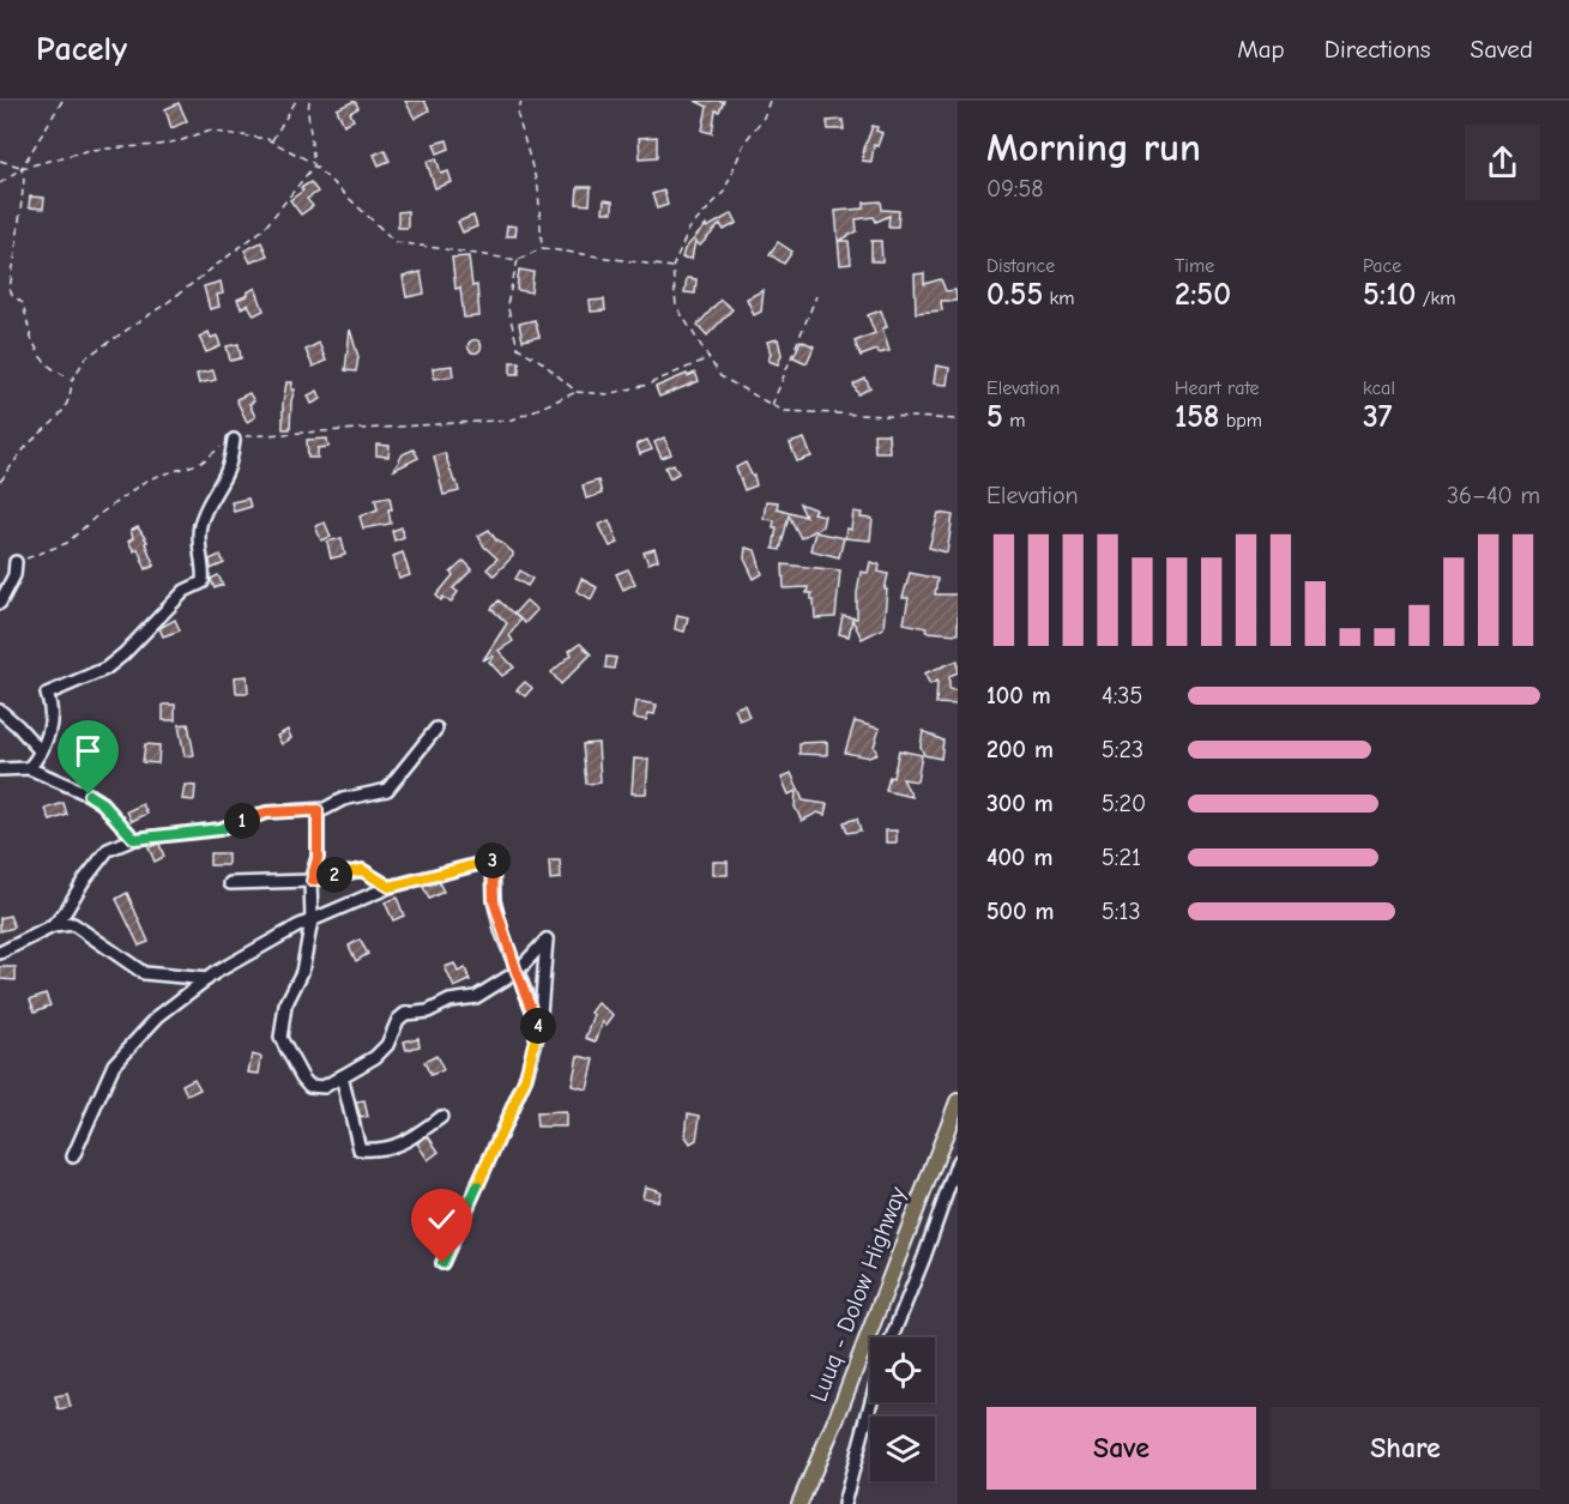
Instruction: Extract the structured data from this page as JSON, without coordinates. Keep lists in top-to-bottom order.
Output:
{
  "streets": {
    "main road": ["Luuq - Dolow Highway"]
  },
  "page": {
    "header": "Pacely",
    "nav": ["Map", "Directions", "Saved"],
    "heading": ["Morning run", "09:58"],
    "stats": [
      ["Distance", "0.55 km"],
      ["Time", "2:50"],
      ["Pace", "5:10 /km"],
      ["Elevation", "5 m"],
      ["Heart rate", "158 bpm"],
      ["kcal", "37"]
    ],
    "chart": ["Elevation", "36–40 m"],
    "list": [
      {
        "name": "100 m",
        "note": "4:35"
      },
      {
        "name": "200 m",
        "note": "5:23"
      },
      {
        "name": "300 m",
        "note": "5:20"
      },
      {
        "name": "400 m",
        "note": "5:21"
      },
      {
        "name": "500 m",
        "note": "5:13"
      }
    ],
    "pins": [
      "1",
      "3",
      "2",
      "4"
    ],
    "buttons": ["Save", "Share"]
  }
}
